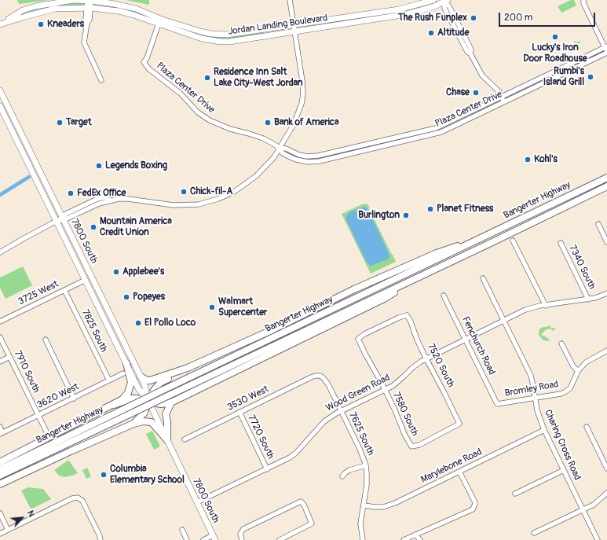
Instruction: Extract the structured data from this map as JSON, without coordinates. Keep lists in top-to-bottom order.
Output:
{
  "streets": {
    "highway": ["Bangerter Highway"],
    "main road": ["Jordan Landing Boulevard", "7800 South"],
    "street": [
      "Plaza Center Drive",
      "7340 South",
      "3725 West",
      "7825 South",
      "Fenchurch Road",
      "7520 South",
      "7910 South",
      "Bromley Road",
      "Wood Green Road",
      "3620 West",
      "3530 West",
      "7580 South",
      "7625 South",
      "7720 South",
      "Charing Cross Road",
      "Marylebone Road"
    ]
  },
  "crossings": [
    ["Jordan Landing Boulevard", "Plaza Center Drive"],
    ["7800 South", "3725 West"],
    ["7800 South", "Wood Green Road"],
    ["7340 South", "Wood Green Road"],
    ["3725 West", "7825 South"],
    ["7825 South", "3620 West"],
    ["Fenchurch Road", "Bromley Road"],
    ["Fenchurch Road", "Wood Green Road"],
    ["7520 South", "Wood Green Road"],
    ["7520 South", "7580 South"],
    ["7910 South", "3620 West"],
    ["Bromley Road", "Charing Cross Road"],
    ["Wood Green Road", "7580 South"],
    ["Wood Green Road", "7625 South"],
    ["Wood Green Road", "7720 South"],
    ["Wood Green Road", "Charing Cross Road"],
    ["3530 West", "7625 South"],
    ["3530 West", "7720 South"],
    ["7625 South", "Marylebone Road"],
    ["Charing Cross Road", "Marylebone Road"]
  ],
  "places": [
    "The Rush Funplex",
    "Kneaders",
    "Altitude",
    "Lucky's Iron Door Roadhouse",
    "Rumbi's Island Grill",
    "Residence Inn Salt Lake City-West Jordan",
    "Chase",
    "Target",
    "Bank of America",
    "Kohl's",
    "Legends Boxing",
    "Chick-fil-A",
    "FedEx Office",
    "Planet Fitness",
    "Burlington",
    "Mountain America Credit Union",
    "Applebee's",
    "Popeyes",
    "Walmart Supercenter",
    "El Pollo Loco",
    "Columbia Elementary School"
  ],
  "scale_bar": "200 m",
  "north": "top right"
}
